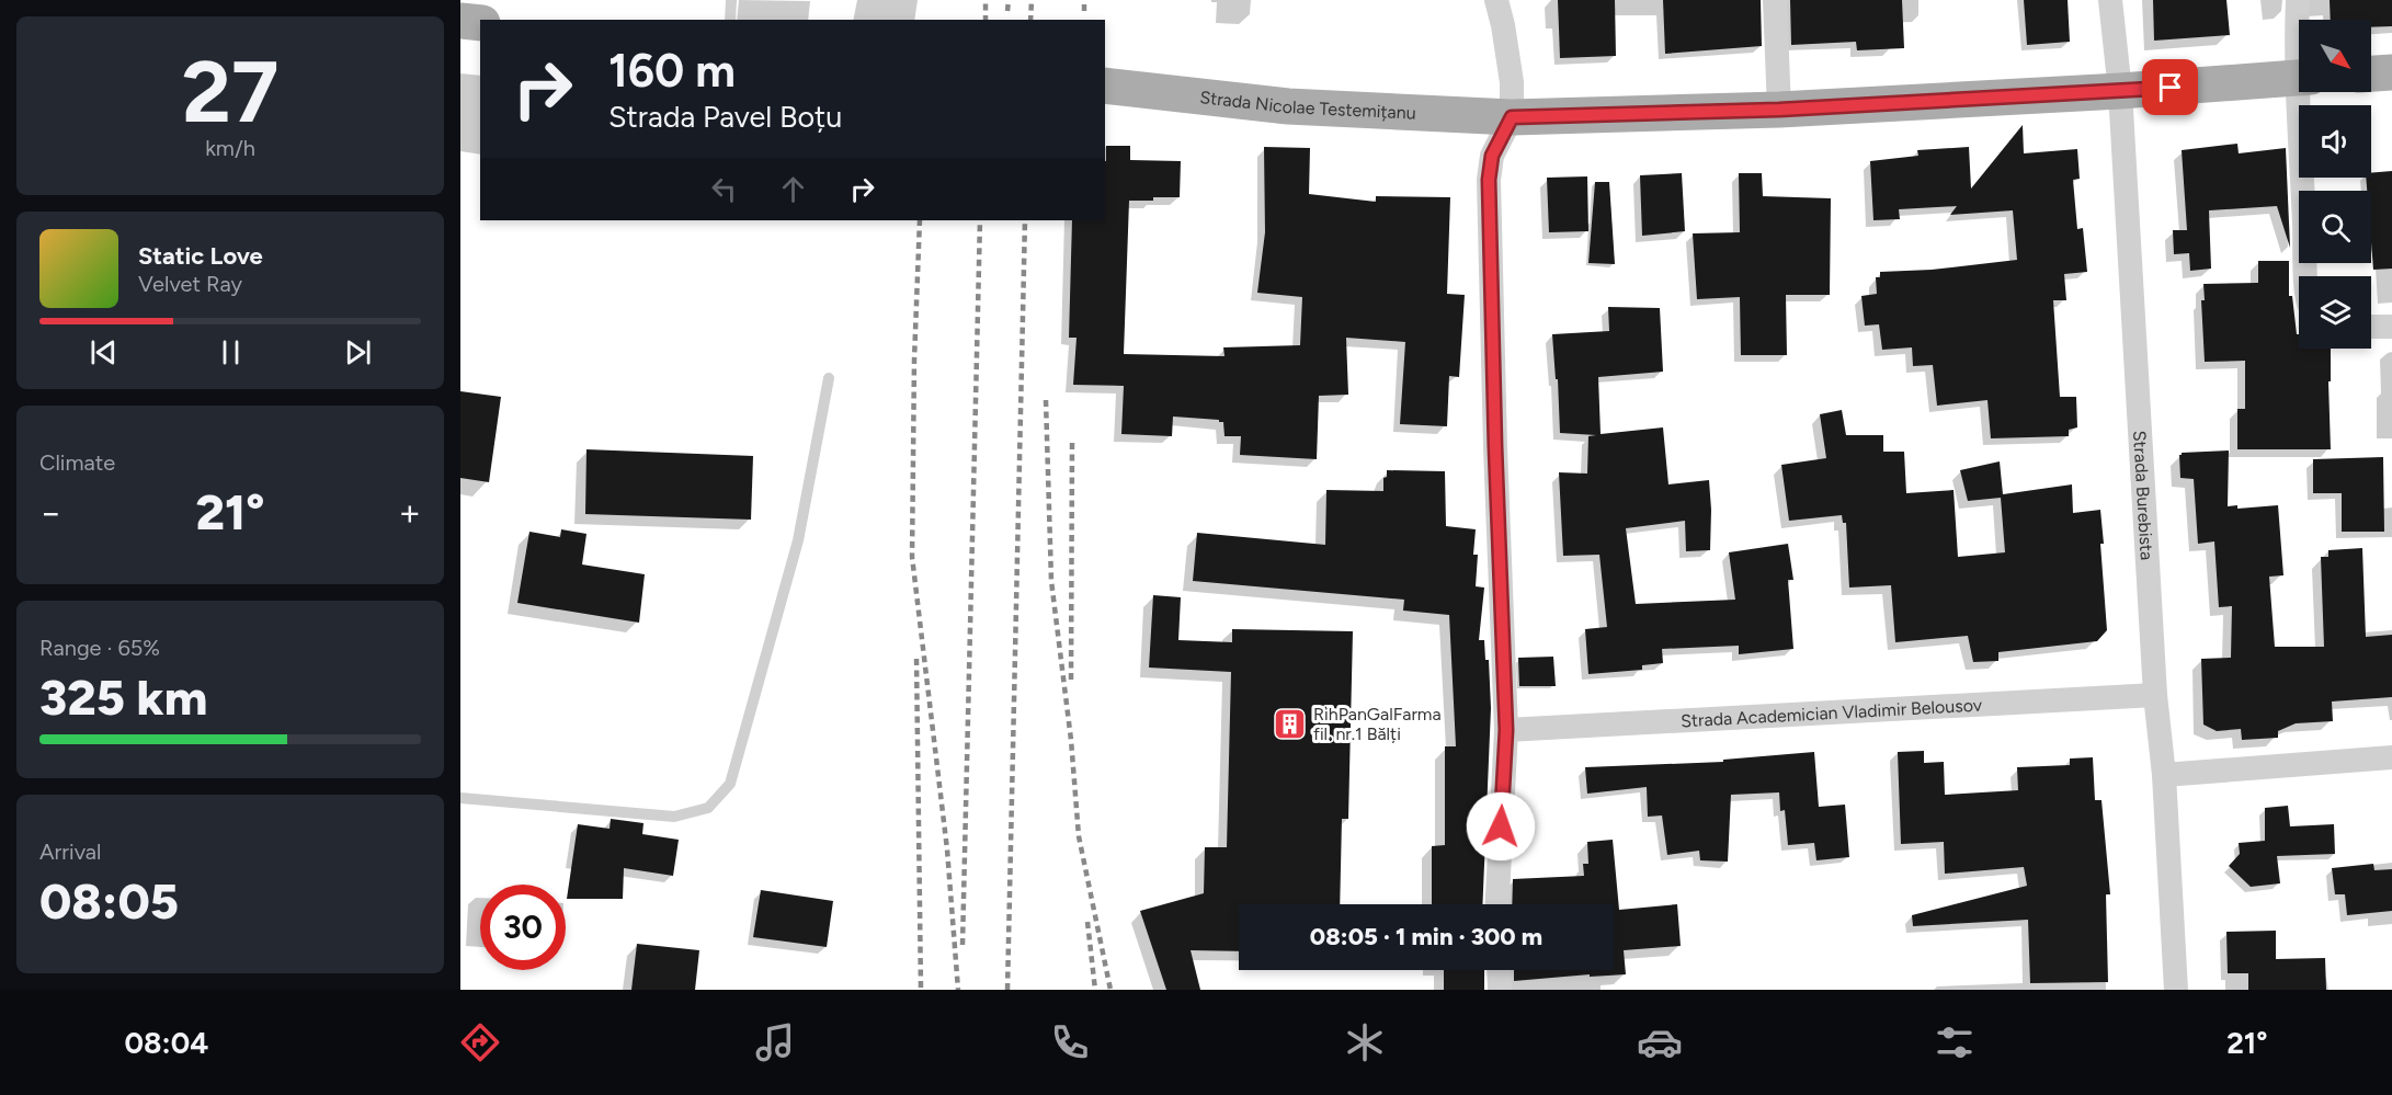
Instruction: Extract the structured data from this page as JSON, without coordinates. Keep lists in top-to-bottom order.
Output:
{
  "streets": {
    "main road": ["Strada Nicolae Testemițanu"],
    "street": ["Strada Burebista", "Strada Academician Vladimir Belousov"]
  },
  "crossings": [
    ["Strada Nicolae Testemițanu", "Strada Burebista"],
    ["Strada Burebista", "Strada Academician Vladimir Belousov"]
  ],
  "places": {
    "building": ["RihPanGalFarma fil. nr.1 Bălți"]
  },
  "north": "bottom right",
  "page": {
    "tile": [
      ["27", "km/h"],
      "Climate",
      ["Range · 65%", "325 km"],
      ["Arrival", "08:05"]
    ],
    "turn": ["160 m", "Strada Pavel Boțu"],
    "song": ["Static Love", "Velvet Ray"],
    "heat": ["−", "21°", "+"],
    "limit": "30",
    "trip": "08:05 · 1 min · 300 m",
    "tabs": ["08:04", "21°"]
  }
}
